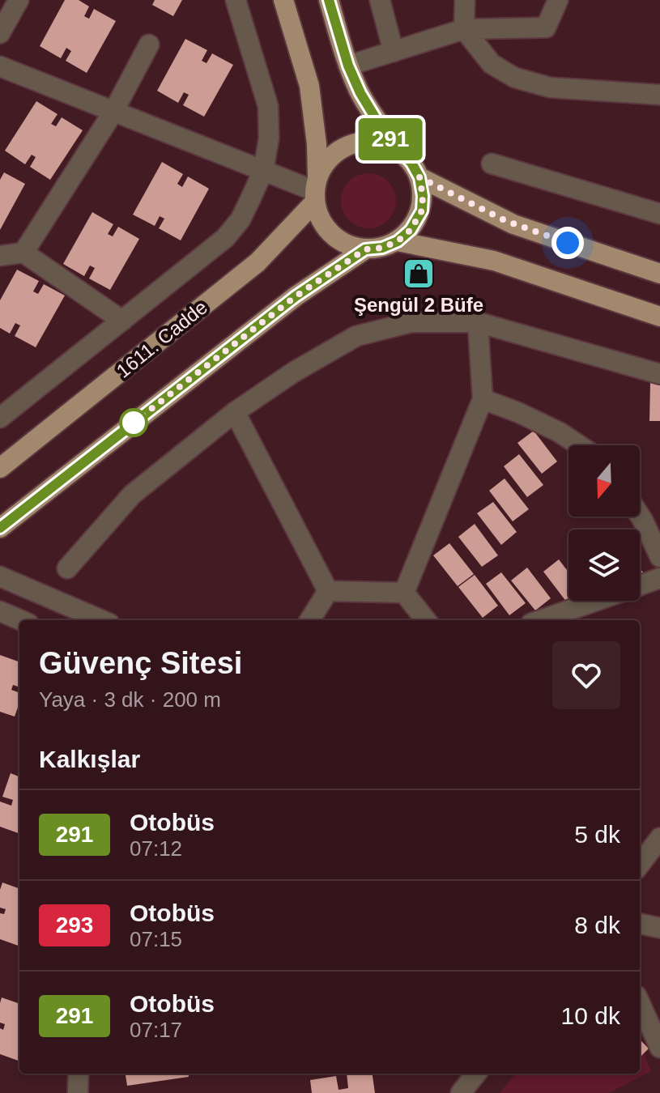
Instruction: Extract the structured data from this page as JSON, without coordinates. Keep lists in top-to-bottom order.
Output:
{
  "streets": {
    "main road": ["1611. Cadde"]
  },
  "places": {
    "shop": ["Şengül 2 Büfe"]
  },
  "lines": ["bus line 291"],
  "north": "bottom",
  "page": {
    "on_map": "291",
    "heading": [
      ["Güvenç Sitesi", "Yaya · 3 dk · 200 m"],
      "Kalkışlar"
    ],
    "list": [
      {
        "mark": "291",
        "name": "Otobüs",
        "note": "07:12",
        "value": "5 dk"
      },
      {
        "mark": "293",
        "name": "Otobüs",
        "note": "07:15",
        "value": "8 dk"
      },
      {
        "mark": "291",
        "name": "Otobüs",
        "note": "07:17",
        "value": "10 dk"
      }
    ]
  }
}
